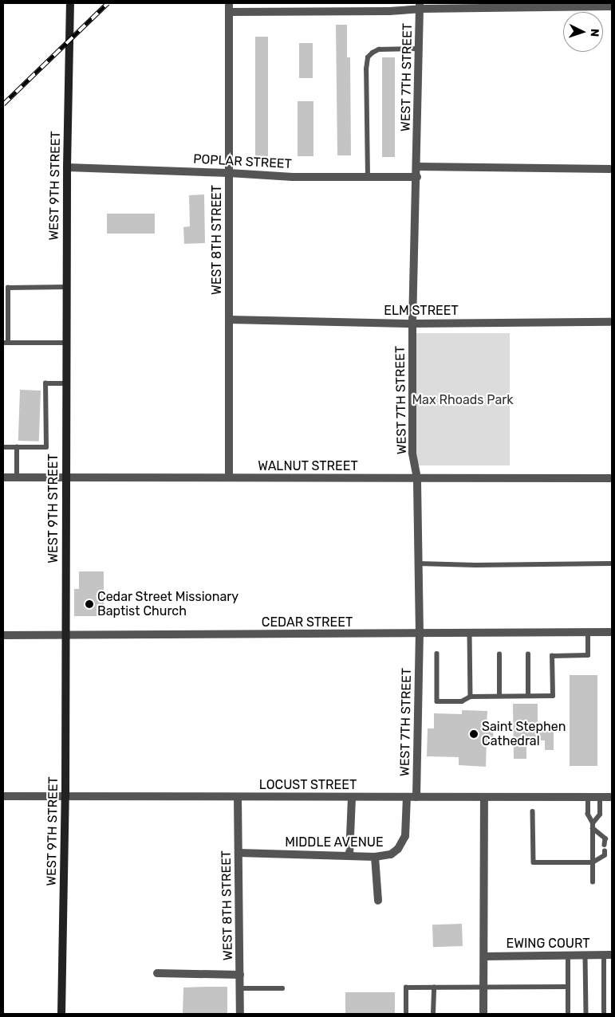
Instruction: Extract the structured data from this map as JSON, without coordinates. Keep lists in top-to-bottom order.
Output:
{
  "streets": {
    "street": [
      "WEST 7TH STREET",
      "POPLAR STREET",
      "WEST 9TH STREET",
      "WEST 8TH STREET",
      "ELM STREET",
      "WALNUT STREET",
      "CEDAR STREET",
      "LOCUST STREET",
      "MIDDLE AVENUE",
      "EWING COURT"
    ]
  },
  "crossings": [
    ["WEST 7TH STREET", "POPLAR STREET"],
    ["WEST 7TH STREET", "ELM STREET"],
    ["WEST 7TH STREET", "WALNUT STREET"],
    ["WEST 7TH STREET", "CEDAR STREET"],
    ["WEST 7TH STREET", "LOCUST STREET"],
    ["POPLAR STREET", "WEST 9TH STREET"],
    ["POPLAR STREET", "WEST 8TH STREET"],
    ["WEST 9TH STREET", "WALNUT STREET"],
    ["WEST 9TH STREET", "CEDAR STREET"],
    ["WEST 9TH STREET", "LOCUST STREET"],
    ["WEST 8TH STREET", "ELM STREET"],
    ["WEST 8TH STREET", "WALNUT STREET"],
    ["WEST 8TH STREET", "LOCUST STREET"],
    ["WEST 8TH STREET", "MIDDLE AVENUE"],
    ["LOCUST STREET", "MIDDLE AVENUE"]
  ],
  "parks": ["Max Rhoads Park"],
  "places": ["Cedar Street Missionary Baptist Church", "Saint Stephen Cathedral"],
  "north": "right"
}
